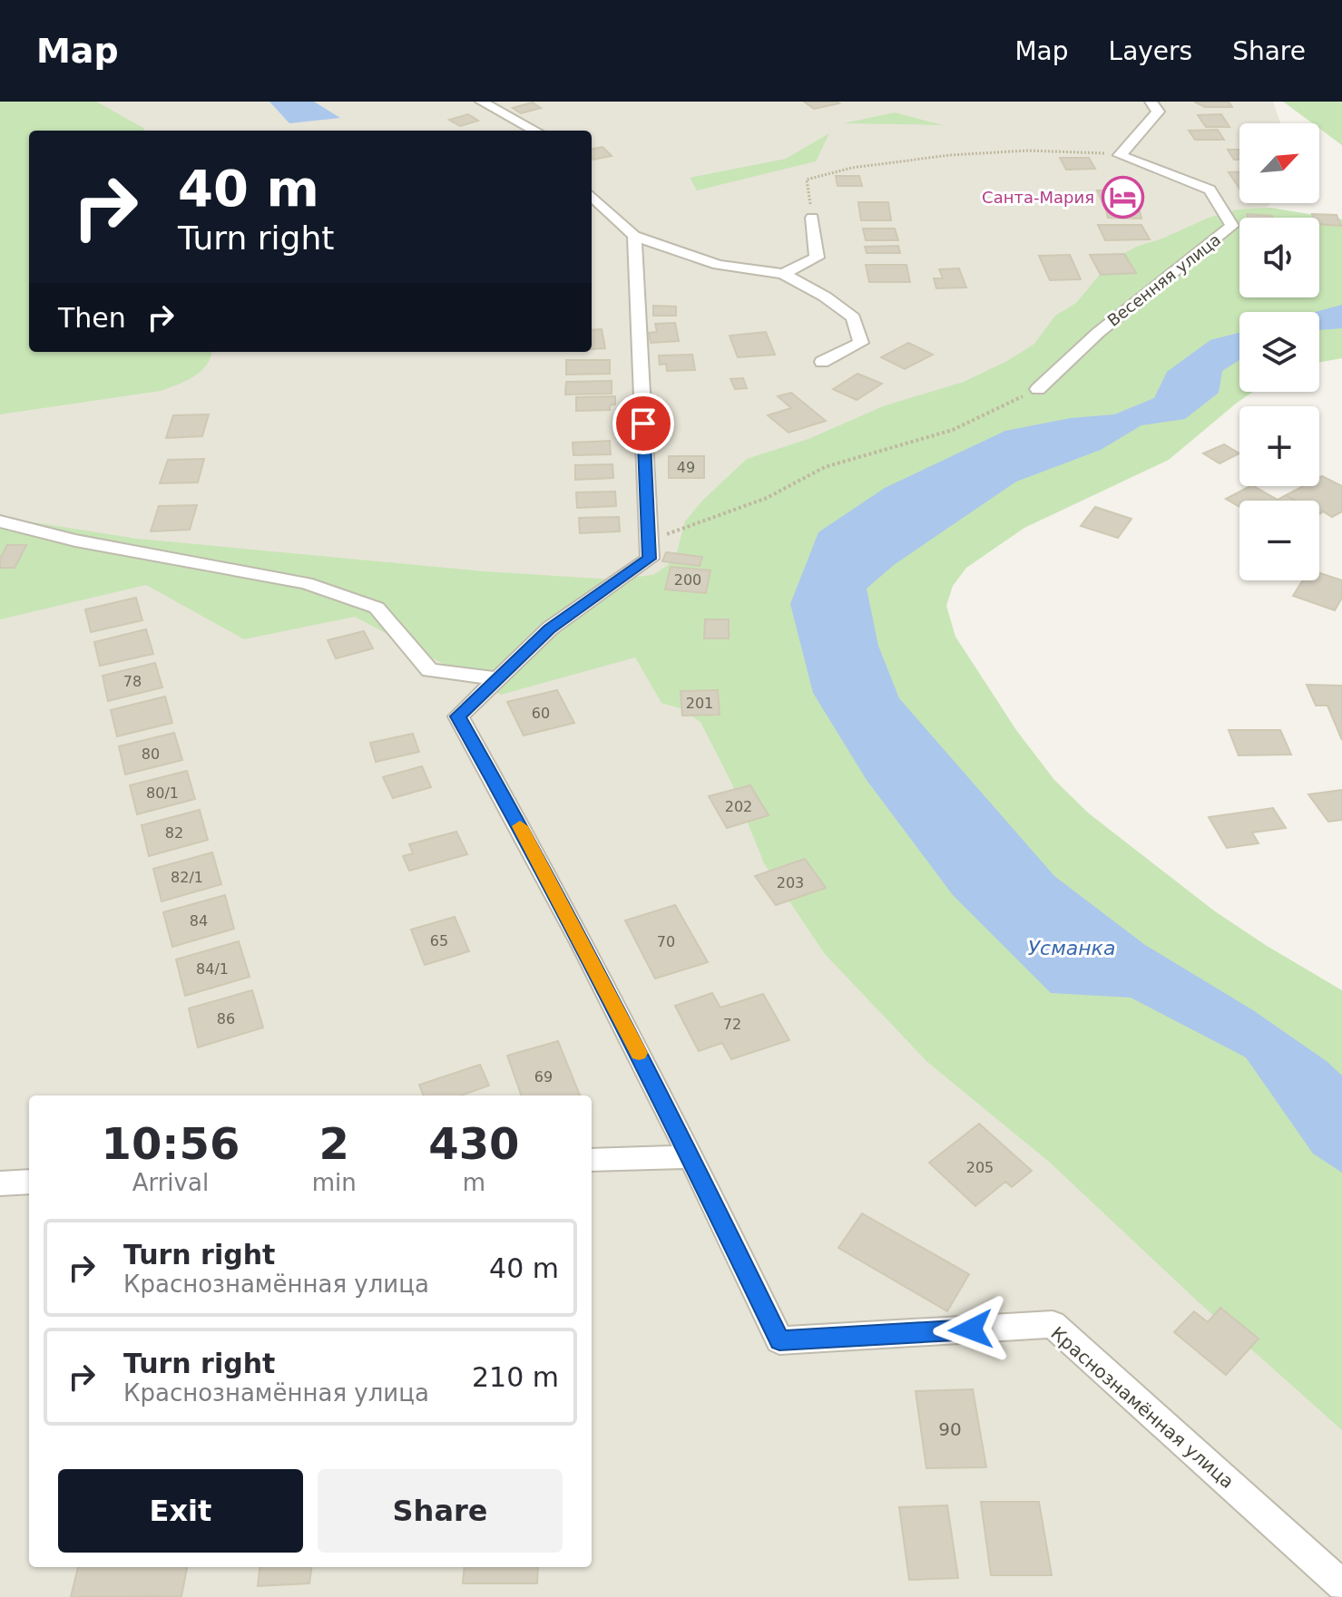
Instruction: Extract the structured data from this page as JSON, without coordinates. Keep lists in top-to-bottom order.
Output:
{
  "streets": {
    "street": ["Весенняя улица", "Краснознамённая улица"]
  },
  "water": ["Усманка"],
  "places": {
    "hotel": ["Санта-Мария"]
  },
  "house_numbers": [
    "49",
    "200",
    "78",
    "201",
    "60",
    "80",
    "80/1",
    "202",
    "82",
    "82/1",
    "203",
    "84",
    "65",
    "70",
    "84/1",
    "86",
    "72",
    "69",
    "205",
    "90"
  ],
  "north": "top right",
  "page": {
    "header": "Map",
    "nav": ["Map", "Layers", "Share"],
    "map_buttons": ["+", "−"],
    "turn": ["40 m", "Turn right"],
    "then": "Then",
    "eta": [
      "10:56",
      "Arrival",
      "2",
      "min",
      "430",
      "m"
    ],
    "list": [
      {
        "name": "Turn right",
        "note": "Краснознамённая улица",
        "value": "40 m"
      },
      {
        "name": "Turn right",
        "note": "Краснознамённая улица",
        "value": "210 m"
      }
    ],
    "buttons": ["Exit", "Share"]
  }
}
